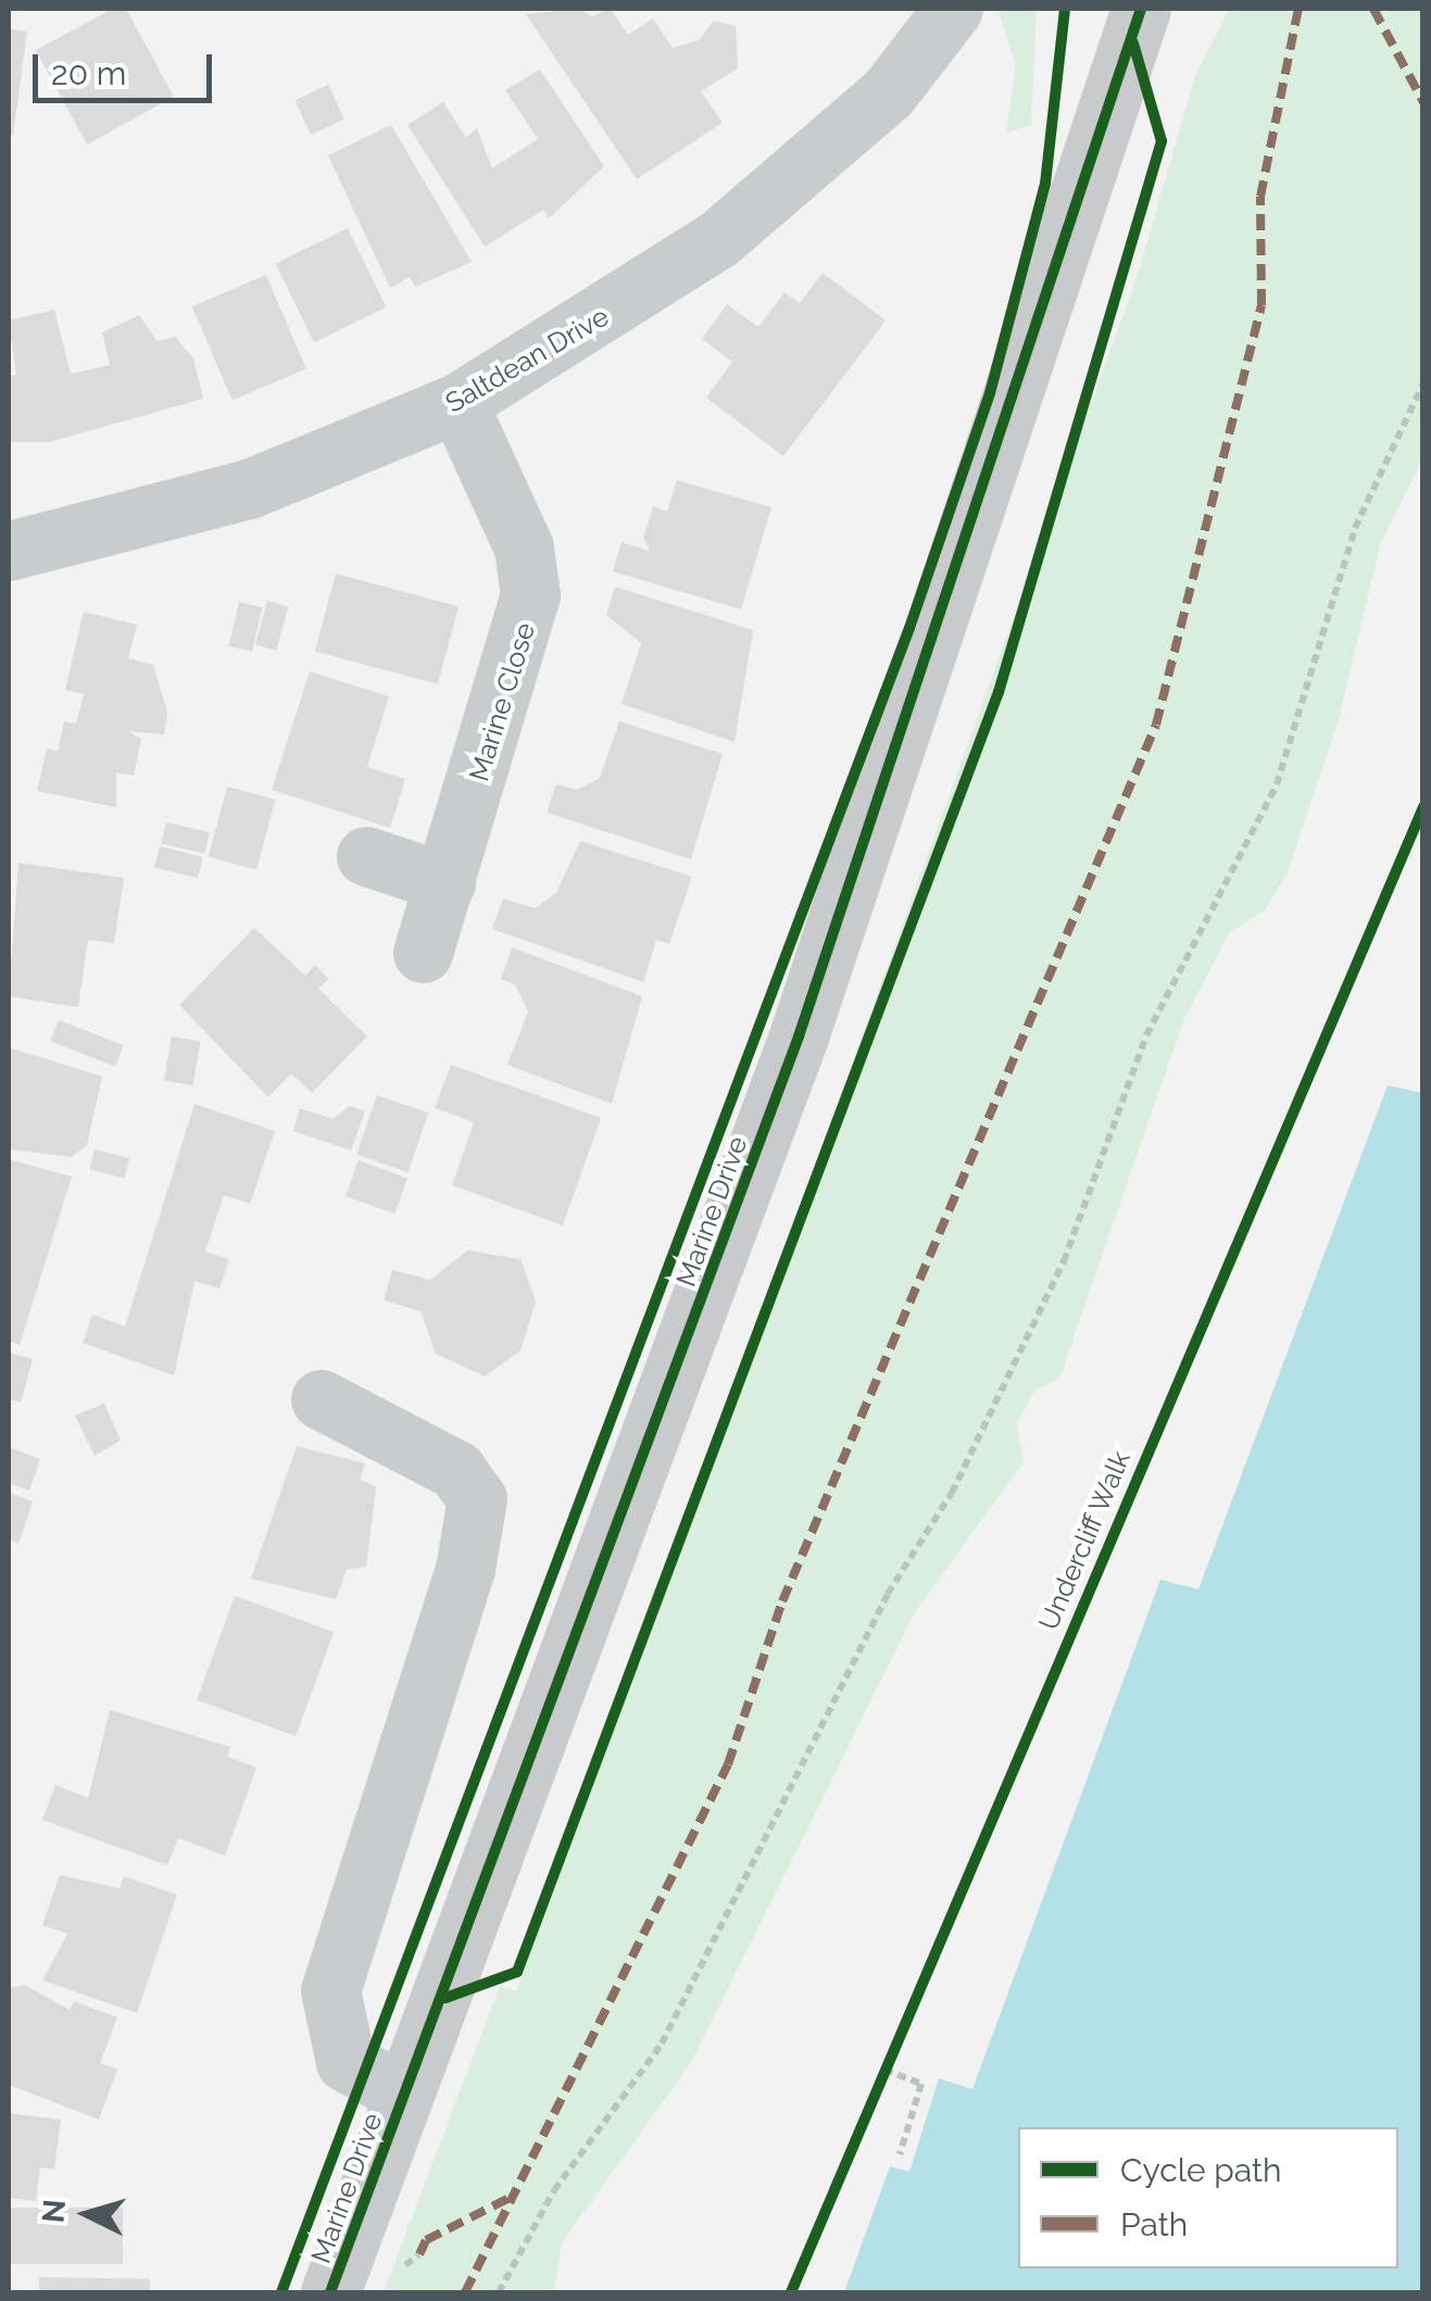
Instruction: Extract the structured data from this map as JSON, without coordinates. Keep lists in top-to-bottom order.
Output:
{
  "streets": {
    "main road": ["Marine Drive"],
    "street": ["Saltdean Drive", "Marine Close"],
    "cycle path": ["Undercliff Walk"]
  },
  "crossings": [
    ["Saltdean Drive", "Marine Close"]
  ],
  "legend": ["Cycle path", "Path"],
  "scale_bar": "20 m",
  "north": "left"
}
